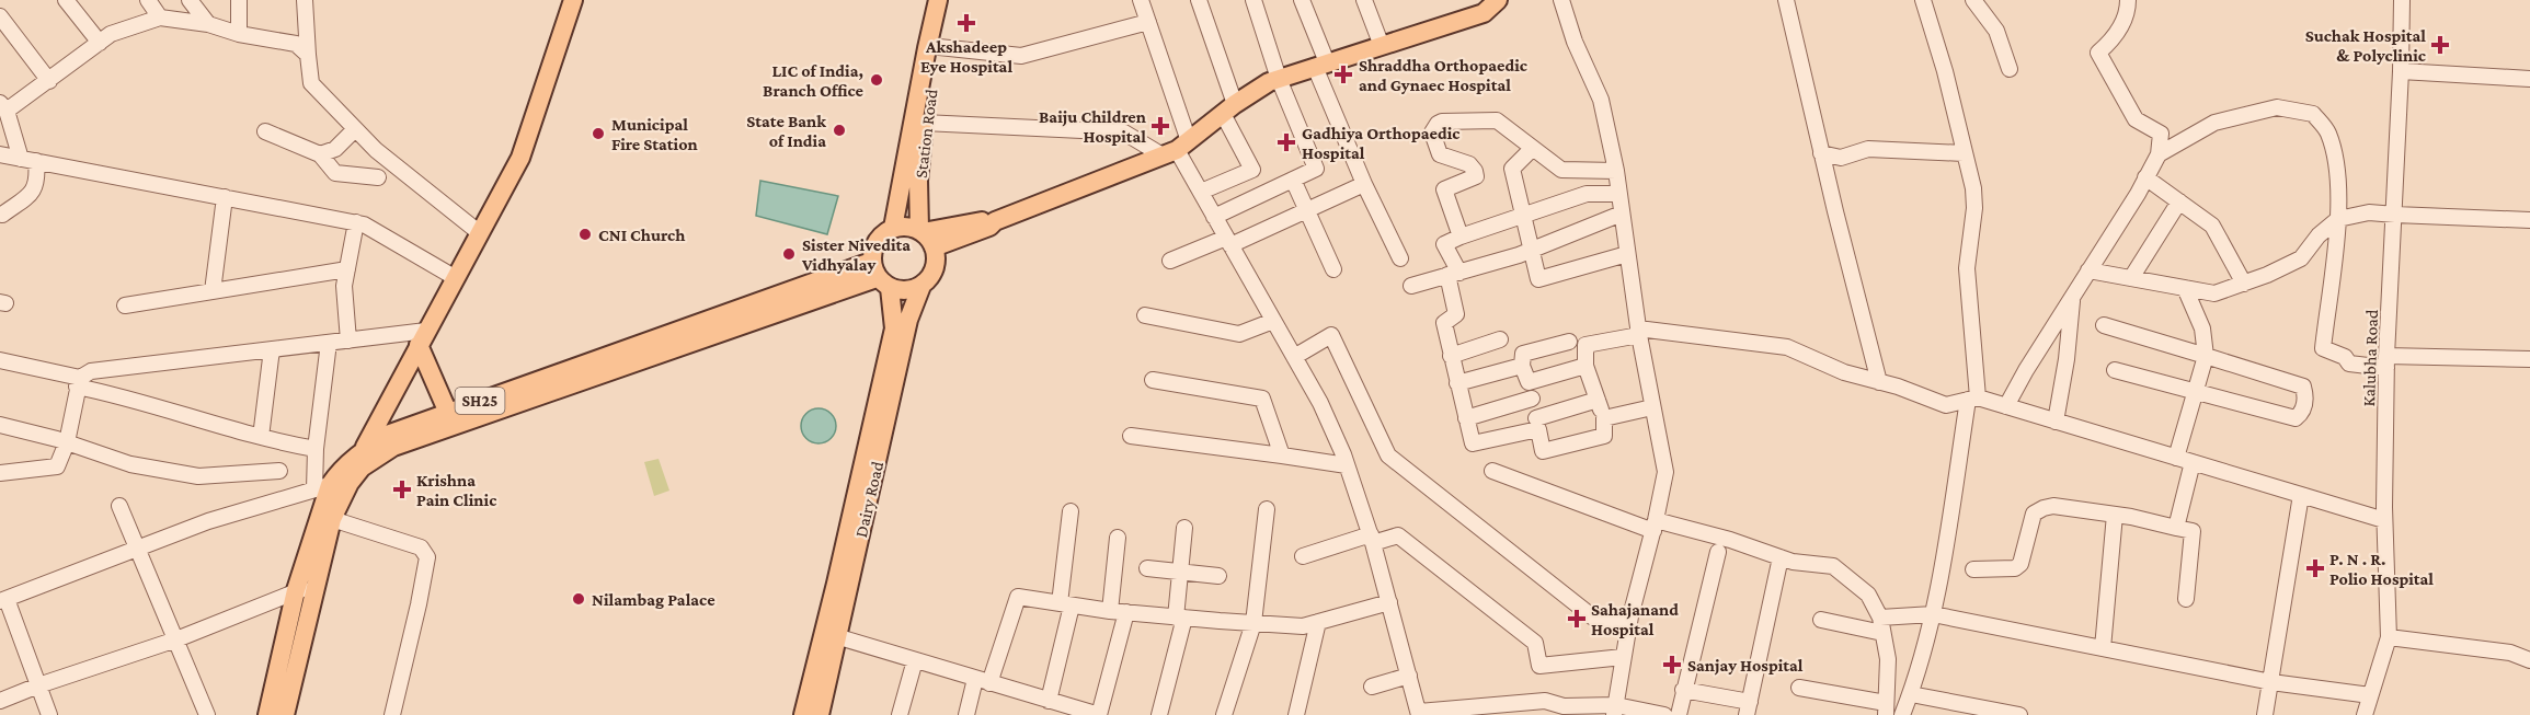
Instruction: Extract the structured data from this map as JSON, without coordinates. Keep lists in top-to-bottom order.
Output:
{
  "streets": {
    "main road": ["Station Road", "SH25", "Dairy Road"],
    "street": ["Kalubha Road"]
  },
  "crossings": [
    ["Station Road", "SH25"],
    ["Station Road", "Dairy Road"],
    ["SH25", "Dairy Road"]
  ],
  "places": {
    "health": [
      "Akshadeep Eye Hospital",
      "Suchak Hospital & Polyclinic",
      "Shraddha Orthopaedic and Gynaec Hospital",
      "Baiju Children Hospital",
      "Gadhiya Orthopaedic Hospital",
      "Krishna Pain Clinic",
      "P. N . R. Polio Hospital",
      "Sahajanand Hospital",
      "Sanjay Hospital"
    ],
    "other": [
      "LIC of India, Branch Office",
      "State Bank of India",
      "Municipal Fire Station",
      "CNI Church",
      "Sister Nivedita Vidhyalay",
      "Nilambag Palace"
    ]
  }
}
